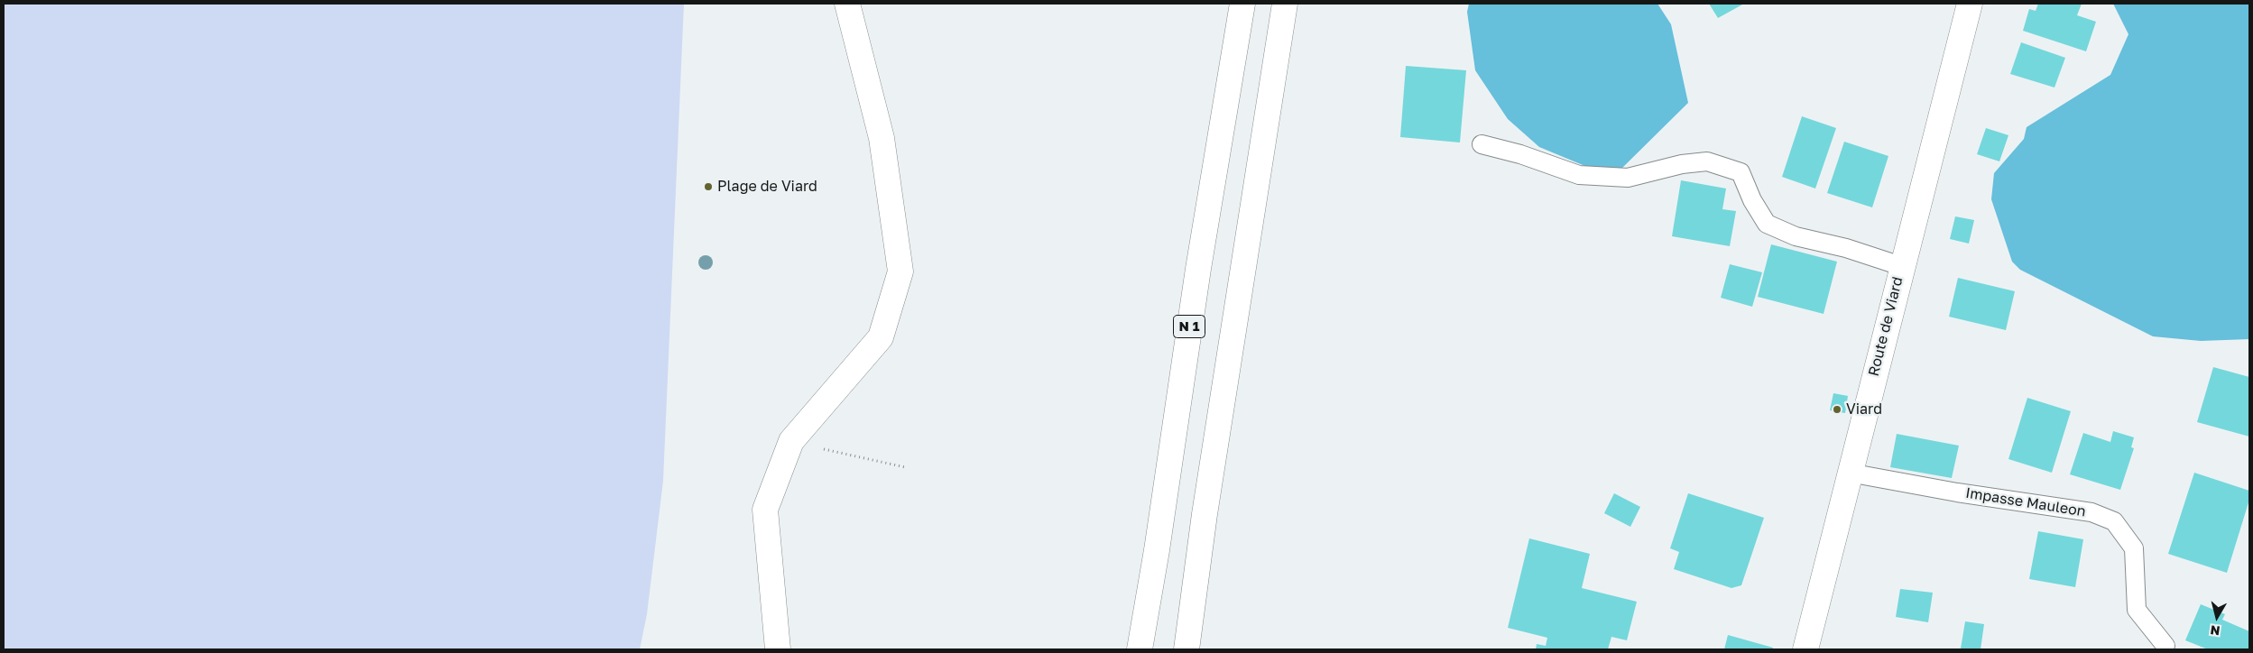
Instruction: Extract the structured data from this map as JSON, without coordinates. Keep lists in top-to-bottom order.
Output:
{
  "streets": {
    "main road": ["N 1", "Route de Viard"],
    "lane": ["Impasse Mauleon"]
  },
  "crossings": [
    ["Route de Viard", "Impasse Mauleon"]
  ],
  "places": ["Plage de Viard", "Viard"],
  "north": "bottom"
}
